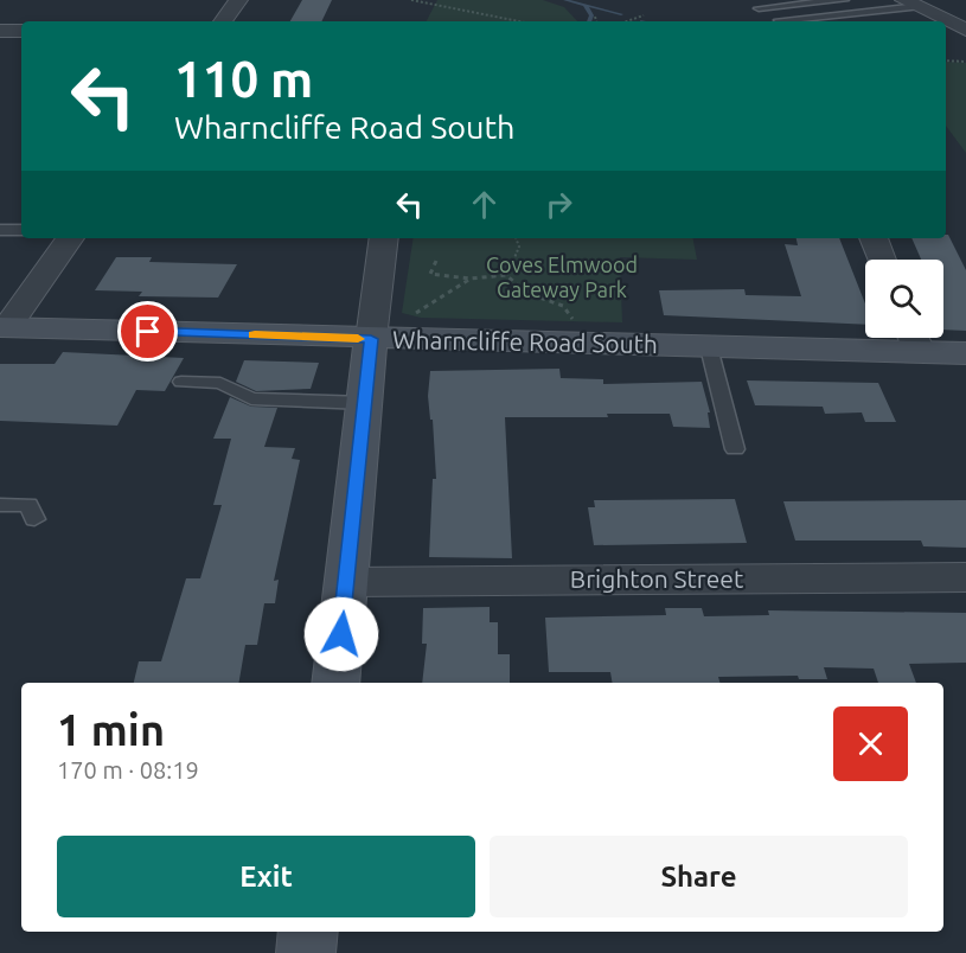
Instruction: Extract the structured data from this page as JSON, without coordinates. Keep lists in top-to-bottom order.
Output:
{
  "streets": {
    "main road": ["Wharncliffe Road South"],
    "street": ["Brighton Street"]
  },
  "parks": ["Coves Elmwood Gateway Park"],
  "page": {
    "turn": ["110 m", "Wharncliffe Road South"],
    "heading": ["1 min", "170 m · 08:19"],
    "buttons": ["Exit", "Share"]
  }
}
